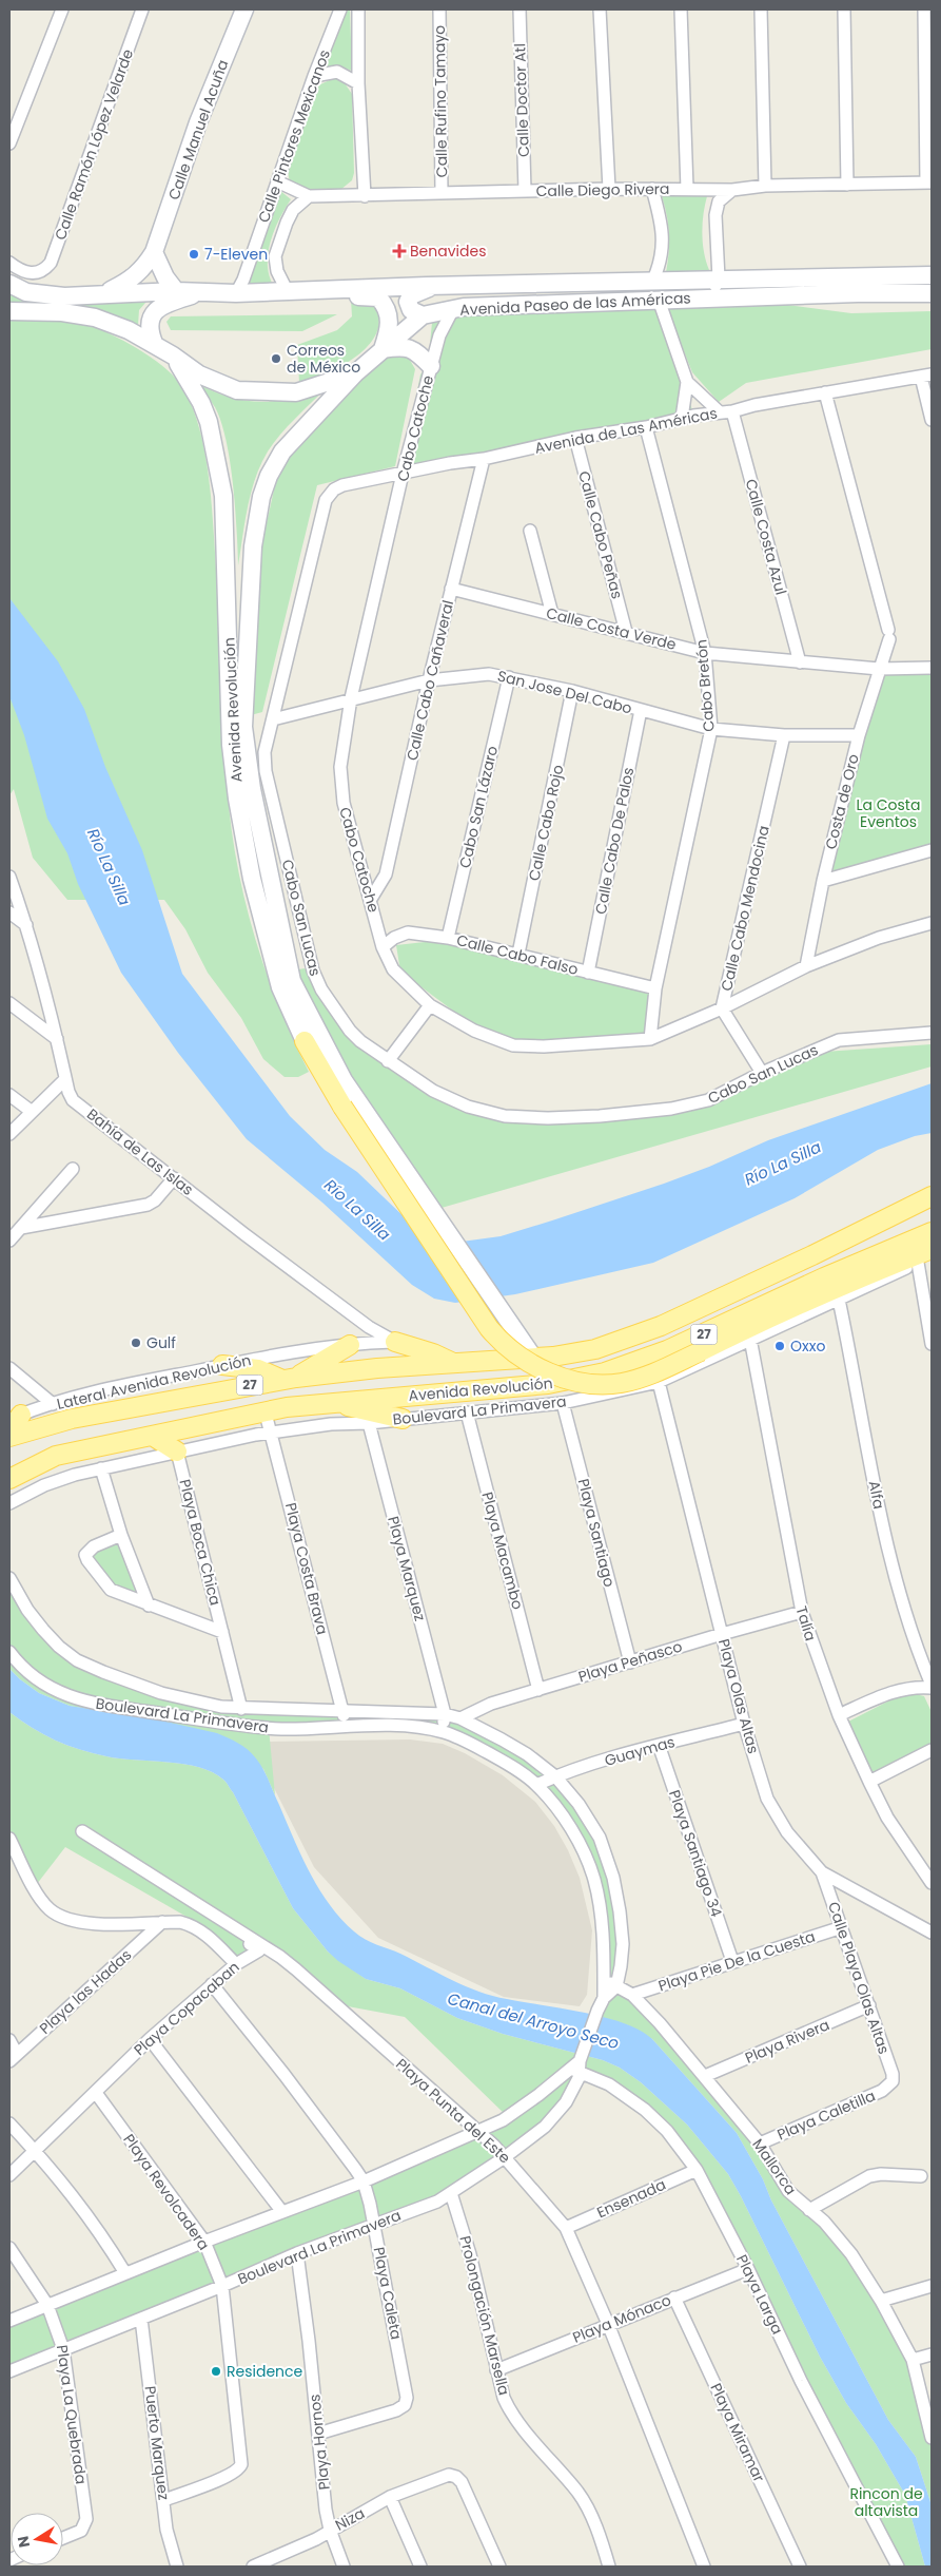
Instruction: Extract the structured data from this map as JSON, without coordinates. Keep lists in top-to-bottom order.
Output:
{
  "streets": {
    "main road": [
      "Calle Manuel Acuña",
      "Avenida Paseo de las Américas",
      "Avenida Revolución",
      "27"
    ],
    "street": [
      "Calle Doctor Atl",
      "Calle Rufino Tamayo",
      "Calle Pintores Mexicanos",
      "Calle Ramón López Velarde",
      "Calle Diego Rivera",
      "Cabo Catoche",
      "Avenida de Las Américas",
      "Calle Cabo Peñas",
      "Calle Costa Azul",
      "Calle Costa Verde",
      "Calle Cabo Cañaveral",
      "Cabo Bretón",
      "San Jose Del Cabo",
      "Costa de Oro",
      "Cabo San Lázaro",
      "Calle Cabo Rojo",
      "Calle Cabo De Palos",
      "Calle Cabo Mendocina",
      "Cabo San Lucas",
      "Calle Cabo Falso",
      "Bahía de Las Islas",
      "Lateral Avenida Revolución",
      "Boulevard La Primavera",
      "Alfa",
      "Playa Santiago",
      "Playa Boca Chica",
      "Playa Macambo",
      "Playa Costa Brava",
      "Playa Marquez",
      "Talía",
      "Playa Peñasco",
      "Playa Olas Altas",
      "Guaymas",
      "Playa Santiago 34",
      "Playa Pie De la Cuesta",
      "Calle Playa Olas Altas",
      "Playa las Hadas",
      "Playa Copacaban",
      "Playa Rivera",
      "Playa Punta del Este",
      "Playa Caletilla",
      "Mallorca",
      "Playa Revolcadera",
      "Ensenada",
      "Playa Caleta",
      "Playa Larga",
      "Prolongación Marsella",
      "Playa Mónaco",
      "Playa La Quebrada",
      "Playa Miramar",
      "Playa Hornos",
      "Puerto Marquez",
      "Niza"
    ]
  },
  "crossings": [
    ["Calle Doctor Atl", "Calle Diego Rivera"],
    ["Calle Rufino Tamayo", "Calle Diego Rivera"],
    ["Calle Manuel Acuña", "Avenida Paseo de las Américas"],
    ["Calle Pintores Mexicanos", "Calle Diego Rivera"],
    ["Calle Pintores Mexicanos", "Avenida Paseo de las Américas"],
    ["Avenida Paseo de las Américas", "Cabo Catoche"],
    ["Avenida Paseo de las Américas", "Avenida Revolución"],
    ["Cabo Catoche", "Avenida de Las Américas"],
    ["Cabo Catoche", "Calle Cabo Cañaveral"],
    ["Cabo Catoche", "Cabo Bretón"],
    ["Cabo Catoche", "San Jose Del Cabo"],
    ["Cabo Catoche", "Costa de Oro"],
    ["Cabo Catoche", "Calle Cabo Mendocina"],
    ["Cabo Catoche", "Calle Cabo Falso"],
    ["Avenida de Las Américas", "Calle Cabo Peñas"],
    ["Avenida de Las Américas", "Calle Costa Azul"],
    ["Avenida de Las Américas", "Calle Cabo Cañaveral"],
    ["Avenida de Las Américas", "Cabo Bretón"],
    ["Avenida de Las Américas", "Costa de Oro"],
    ["Avenida de Las Américas", "Cabo San Lucas"],
    ["Calle Cabo Peñas", "Calle Costa Verde"],
    ["Calle Costa Azul", "Calle Costa Verde"],
    ["Calle Costa Verde", "Calle Cabo Cañaveral"],
    ["Calle Costa Verde", "Cabo Bretón"],
    ["Calle Costa Verde", "Costa de Oro"],
    ["Calle Cabo Cañaveral", "San Jose Del Cabo"],
    ["Cabo Bretón", "San Jose Del Cabo"],
    ["Cabo Bretón", "Calle Cabo Falso"],
    ["San Jose Del Cabo", "Costa de Oro"],
    ["San Jose Del Cabo", "Cabo San Lázaro"],
    ["San Jose Del Cabo", "Calle Cabo Rojo"],
    ["San Jose Del Cabo", "Calle Cabo De Palos"],
    ["San Jose Del Cabo", "Calle Cabo Mendocina"],
    ["San Jose Del Cabo", "Cabo San Lucas"],
    ["Avenida Revolución", "Boulevard La Primavera"],
    ["Avenida Revolución", "Playa Costa Brava"],
    ["Cabo San Lázaro", "Calle Cabo Falso"],
    ["Calle Cabo Rojo", "Calle Cabo Falso"],
    ["Calle Cabo De Palos", "Calle Cabo Falso"],
    ["Calle Cabo Mendocina", "Cabo San Lucas"],
    ["Bahía de Las Islas", "Lateral Avenida Revolución"],
    ["Boulevard La Primavera", "Alfa"],
    ["Boulevard La Primavera", "Playa Santiago"],
    ["Boulevard La Primavera", "Playa Boca Chica"],
    ["Boulevard La Primavera", "Playa Macambo"],
    ["Boulevard La Primavera", "Playa Costa Brava"],
    ["Boulevard La Primavera", "Playa Marquez"],
    ["Boulevard La Primavera", "Talía"],
    ["Boulevard La Primavera", "Playa Peñasco"],
    ["Boulevard La Primavera", "Playa Olas Altas"],
    ["Boulevard La Primavera", "Guaymas"],
    ["Boulevard La Primavera", "Playa Punta del Este"],
    ["Boulevard La Primavera", "Mallorca"],
    ["Boulevard La Primavera", "Playa Revolcadera"],
    ["Boulevard La Primavera", "Playa Caleta"],
    ["Boulevard La Primavera", "Playa Larga"],
    ["Boulevard La Primavera", "Prolongación Marsella"],
    ["Boulevard La Primavera", "Playa La Quebrada"],
    ["Boulevard La Primavera", "Playa Hornos"],
    ["Boulevard La Primavera", "Puerto Marquez"],
    ["Playa Santiago", "Playa Peñasco"],
    ["Playa Macambo", "Playa Peñasco"],
    ["Talía", "Playa Peñasco"],
    ["Playa Peñasco", "Playa Olas Altas"],
    ["Playa Olas Altas", "Guaymas"],
    ["Playa Olas Altas", "Calle Playa Olas Altas"],
    ["Guaymas", "Playa Santiago 34"],
    ["Playa Santiago 34", "Playa Pie De la Cuesta"],
    ["Playa Pie De la Cuesta", "Calle Playa Olas Altas"],
    ["Playa Pie De la Cuesta", "Mallorca"],
    ["Calle Playa Olas Altas", "Playa Rivera"],
    ["Calle Playa Olas Altas", "Playa Caletilla"],
    ["Playa Copacaban", "Playa Punta del Este"],
    ["Playa Copacaban", "Playa Revolcadera"],
    ["Playa Copacaban", "Playa Caleta"],
    ["Playa Rivera", "Mallorca"],
    ["Playa Punta del Este", "Ensenada"],
    ["Playa Punta del Este", "Playa Mónaco"],
    ["Playa Caletilla", "Mallorca"],
    ["Playa Revolcadera", "Puerto Marquez"],
    ["Ensenada", "Playa Larga"],
    ["Playa Caleta", "Playa Hornos"],
    ["Playa Larga", "Playa Mónaco"],
    ["Prolongación Marsella", "Playa Mónaco"],
    ["Playa Mónaco", "Playa Miramar"],
    ["Playa Hornos", "Niza"]
  ],
  "water": ["Río La Silla", "Canal del Arroyo Seco"],
  "parks": ["La Costa Eventos", "Rincon de altavista"],
  "places": {
    "health": ["Benavides"],
    "other": [
      "7-Eleven",
      "Correos de México",
      "Gulf",
      "Oxxo",
      "Residence"
    ]
  },
  "north": "left"
}
